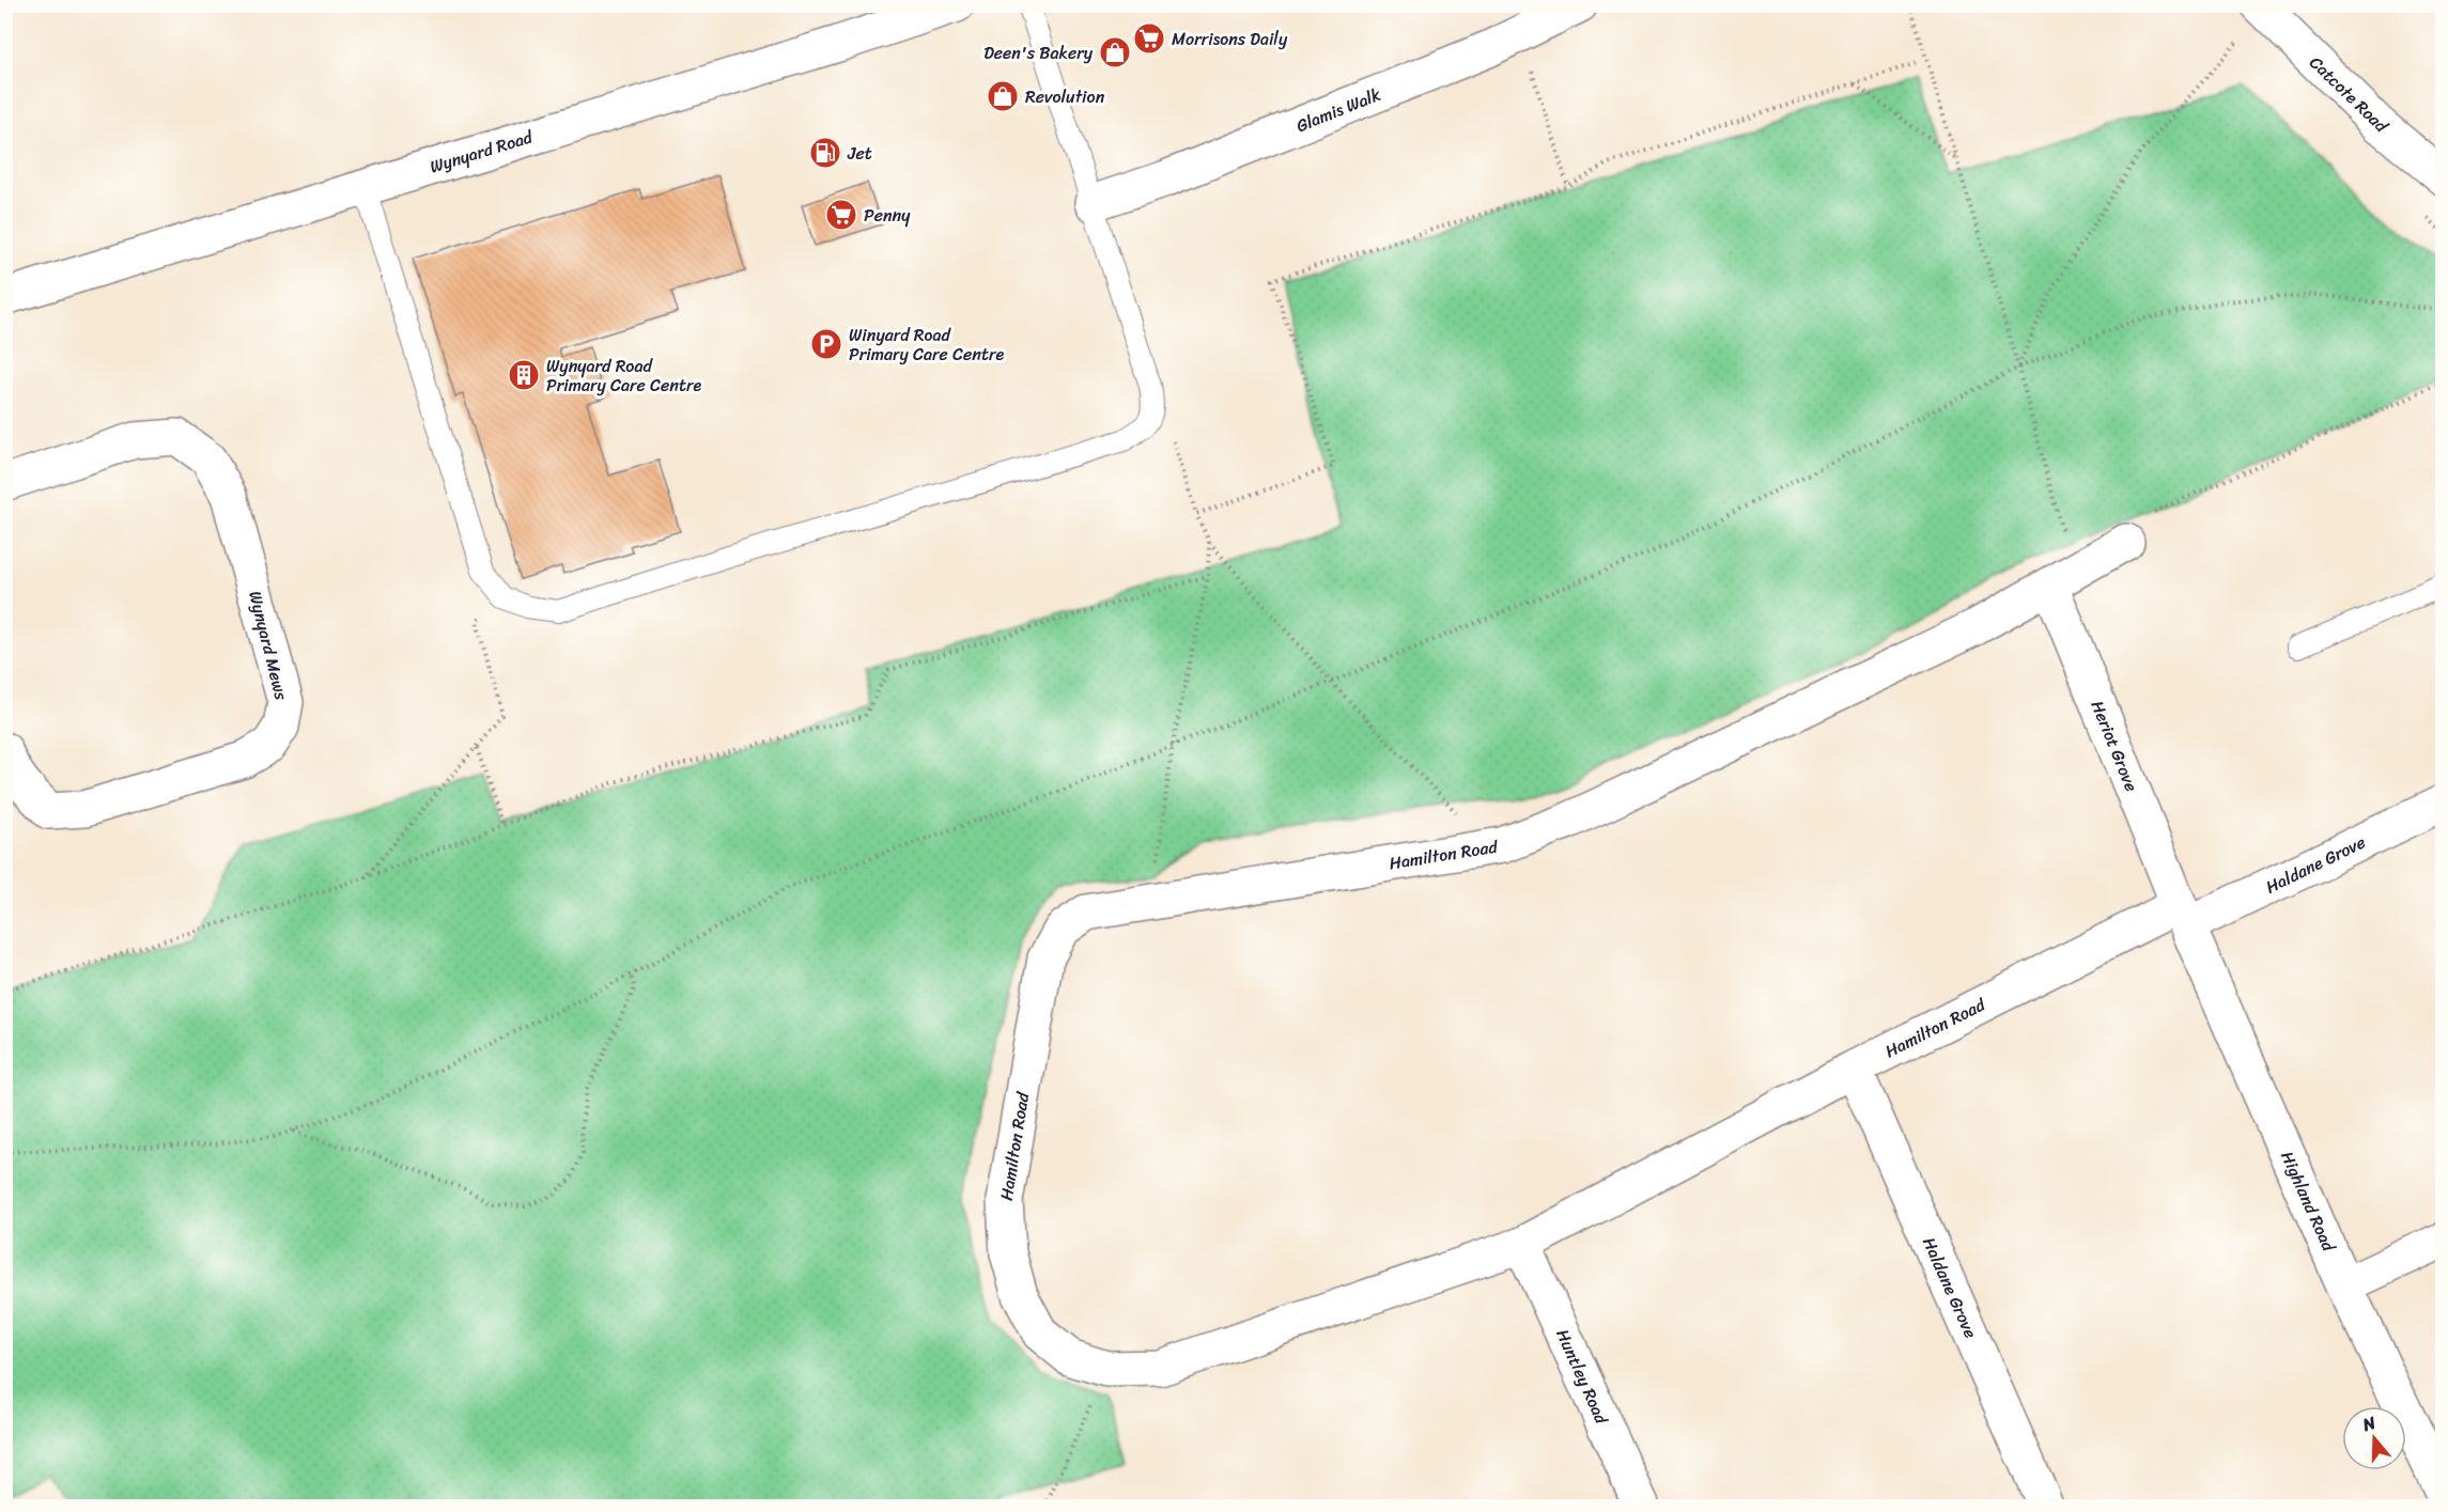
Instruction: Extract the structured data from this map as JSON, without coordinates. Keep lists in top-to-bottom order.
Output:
{
  "streets": {
    "street": [
      "Catcote Road",
      "Glamis Walk",
      "Wynyard Road",
      "Wynyard Mews",
      "Heriot Grove",
      "Hamilton Road",
      "Haldane Grove",
      "Highland Road",
      "Huntley Road"
    ]
  },
  "crossings": [
    ["Heriot Grove", "Hamilton Road"],
    ["Heriot Grove", "Haldane Grove"],
    ["Heriot Grove", "Highland Road"],
    ["Hamilton Road", "Haldane Grove"],
    ["Hamilton Road", "Highland Road"],
    ["Hamilton Road", "Huntley Road"],
    ["Haldane Grove", "Highland Road"]
  ],
  "places": {
    "supermarket": ["Morrisons Daily", "Penny"],
    "shop": ["Deen's Bakery", "Revolution"],
    "fuel station": ["Jet"],
    "parking": ["Winyard Road Primary Care Centre"],
    "building": ["Wynyard Road Primary Care Centre"]
  },
  "north": "top"
}
